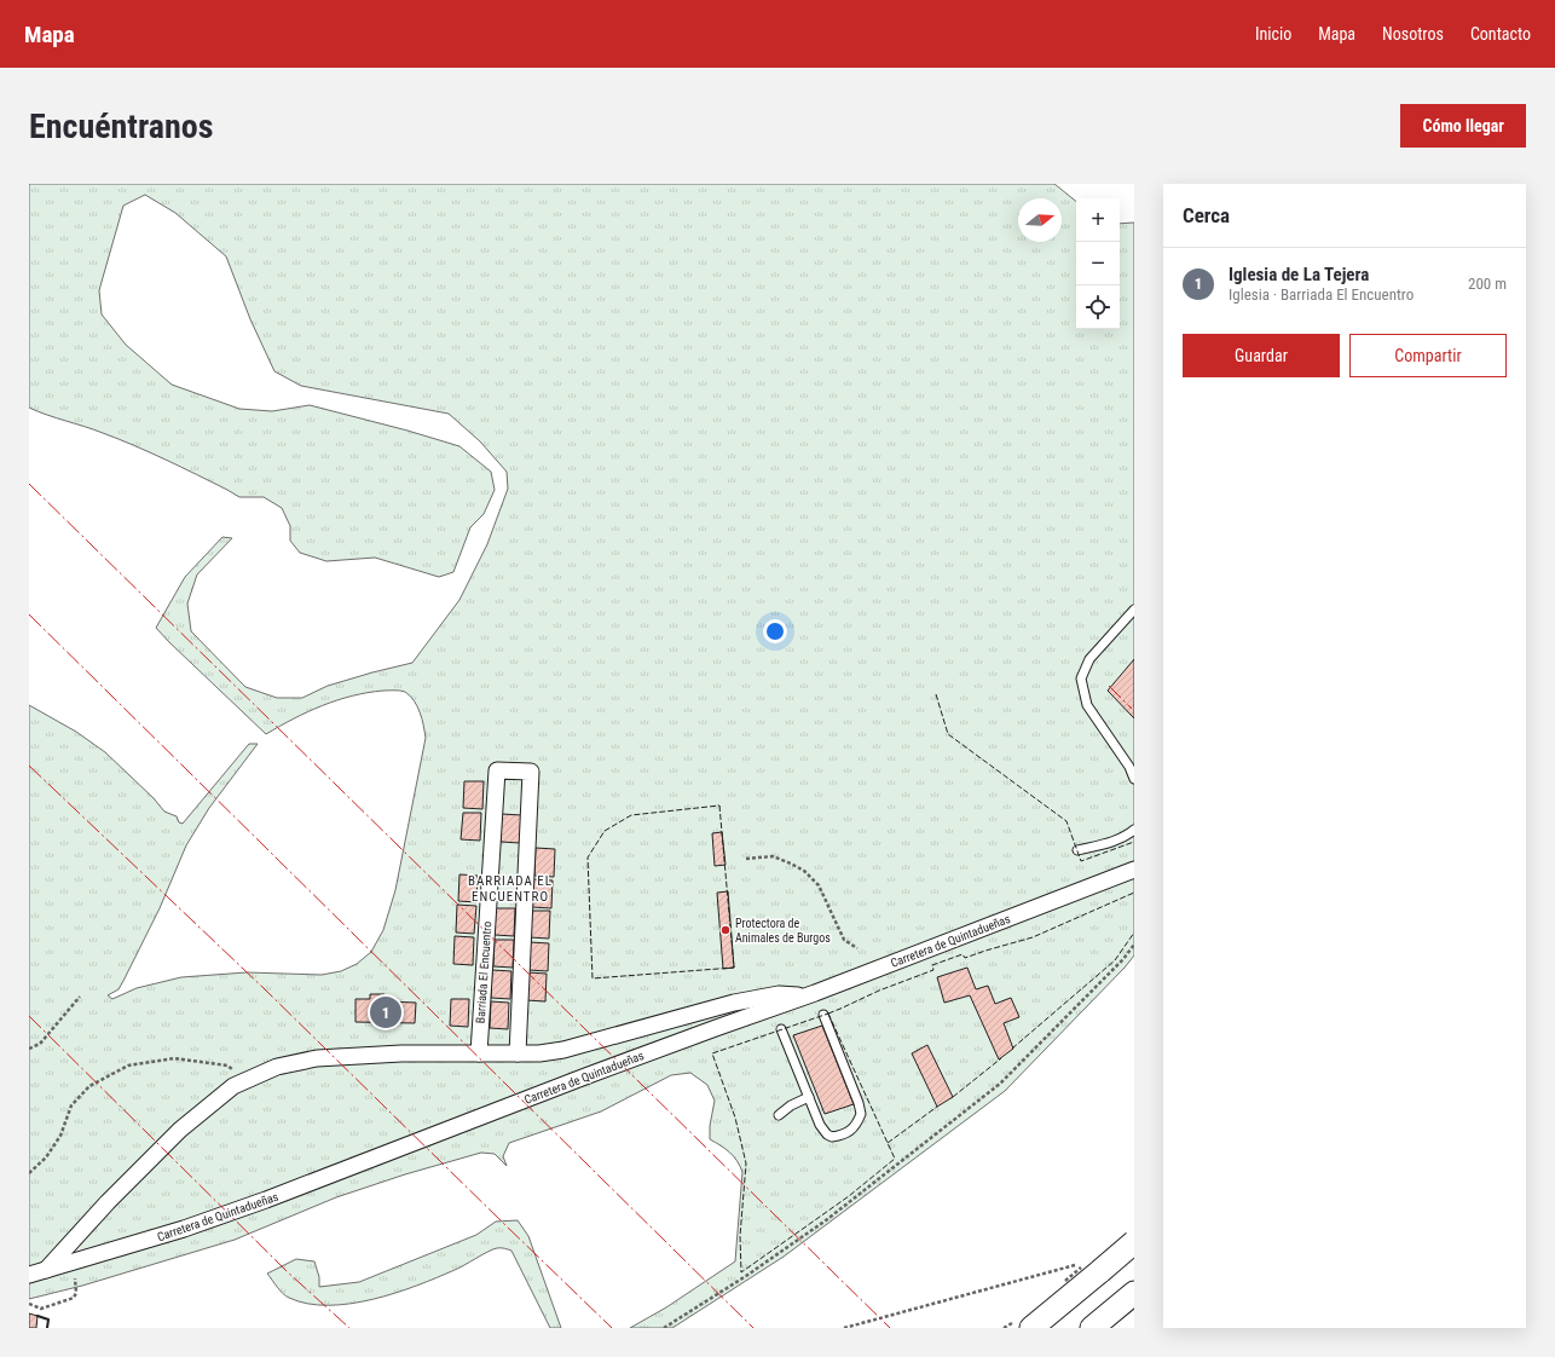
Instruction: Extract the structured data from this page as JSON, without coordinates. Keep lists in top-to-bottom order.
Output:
{
  "streets": {
    "street": ["Carretera de Quintadueñas", "Barriada El Encuentro"]
  },
  "districts": ["BARRIADA EL ENCUENTRO"],
  "places": ["Protectora de Animales de Burgos"],
  "north": "right",
  "page": {
    "header": "Mapa",
    "nav": [
      "Inicio",
      "Mapa",
      "Nosotros",
      "Contacto"
    ],
    "buttons": [
      "Cómo llegar",
      ["Guardar", "Compartir"]
    ],
    "title": "Encuéntranos",
    "heading": "Cerca",
    "map_buttons": ["+", "−"],
    "list": [
      {
        "mark": "1",
        "name": "Iglesia de La Tejera",
        "note": "Iglesia · Barriada El Encuentro",
        "value": "200 m"
      }
    ],
    "pins": "1"
  }
}
